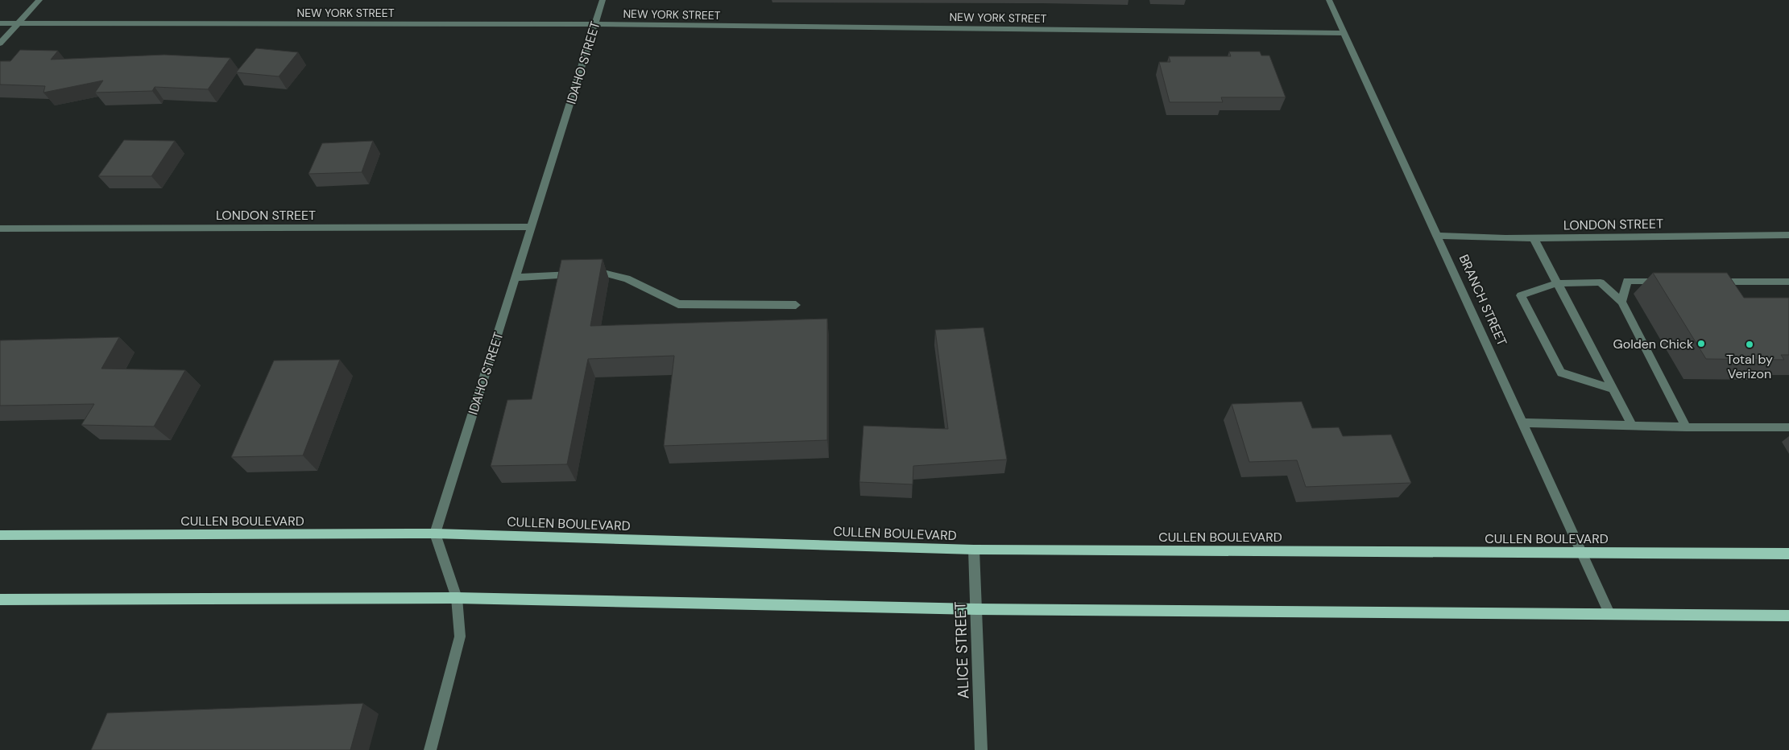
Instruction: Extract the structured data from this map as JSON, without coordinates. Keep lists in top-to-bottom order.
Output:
{
  "streets": {
    "main road": ["CULLEN BOULEVARD"],
    "street": [
      "NEW YORK STREET",
      "IDAHO STREET",
      "LONDON STREET",
      "BRANCH STREET",
      "ALICE STREET"
    ]
  },
  "crossings": [
    ["NEW YORK STREET", "IDAHO STREET"],
    ["NEW YORK STREET", "BRANCH STREET"],
    ["IDAHO STREET", "LONDON STREET"],
    ["IDAHO STREET", "CULLEN BOULEVARD"],
    ["LONDON STREET", "BRANCH STREET"],
    ["BRANCH STREET", "CULLEN BOULEVARD"],
    ["CULLEN BOULEVARD", "ALICE STREET"]
  ],
  "places": ["Golden Chick", "Total by Verizon"]
}
